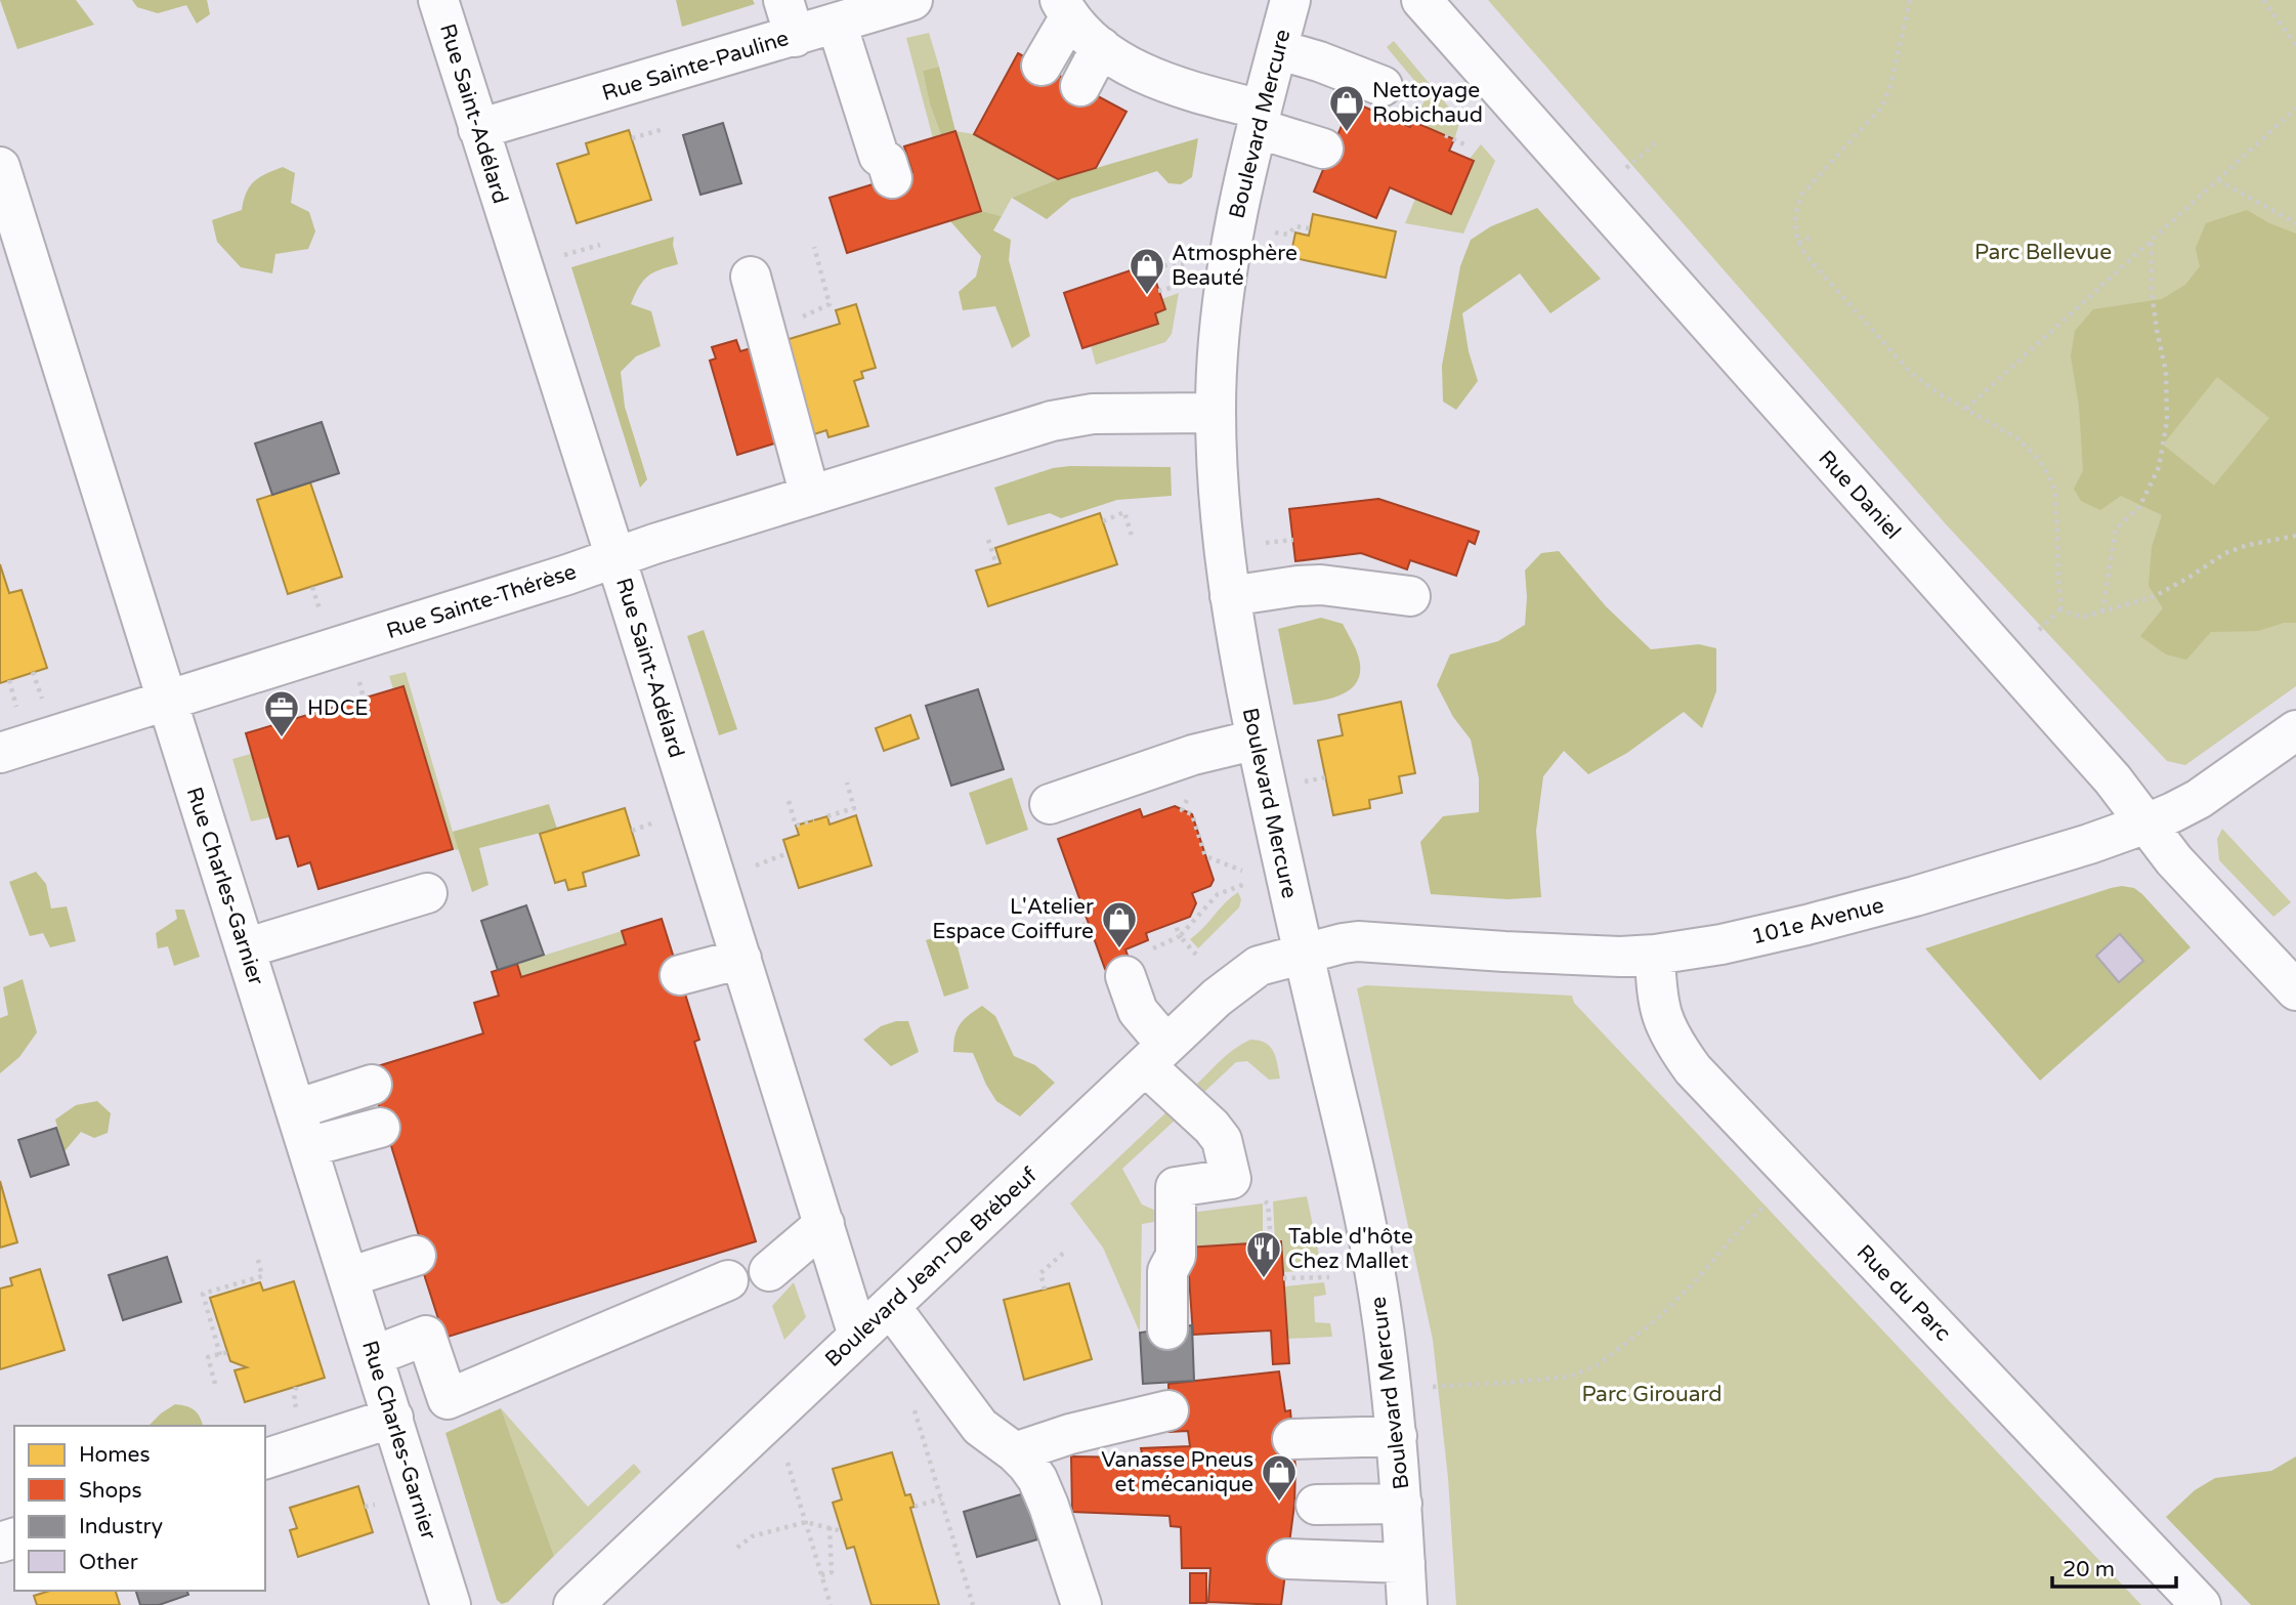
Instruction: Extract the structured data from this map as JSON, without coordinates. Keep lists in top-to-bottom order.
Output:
{
  "streets": {
    "street": [
      "Rue Sainte-Pauline",
      "Rue Saint-Adélard",
      "Boulevard Mercure",
      "Rue Daniel",
      "Rue Sainte-Thérèse",
      "Rue Charles-Garnier",
      "101e Avenue",
      "Boulevard Jean-De Brébeuf",
      "Rue du Parc"
    ]
  },
  "crossings": [
    ["Rue Sainte-Pauline", "Rue Saint-Adélard"],
    ["Rue Saint-Adélard", "Rue Sainte-Thérèse"],
    ["Rue Saint-Adélard", "Boulevard Jean-De Brébeuf"],
    ["Boulevard Mercure", "Rue Sainte-Thérèse"],
    ["Boulevard Mercure", "101e Avenue"],
    ["Boulevard Mercure", "Boulevard Jean-De Brébeuf"],
    ["Rue Daniel", "101e Avenue"],
    ["Rue Sainte-Thérèse", "Rue Charles-Garnier"],
    ["101e Avenue", "Boulevard Jean-De Brébeuf"],
    ["101e Avenue", "Rue du Parc"]
  ],
  "parks": ["Parc Bellevue", "Parc Girouard"],
  "places": {
    "shop": [
      "Nettoyage Robichaud",
      "Atmosphère Beauté",
      "L'Atelier Espace Coiffure",
      "Vanasse Pneus et mécanique"
    ],
    "office": ["HDCE"],
    "restaurant": ["Table d'hôte Chez Mallet"]
  },
  "legend": [
    "Homes",
    "Shops",
    "Industry",
    "Other"
  ],
  "scale_bar": "20 m"
}
